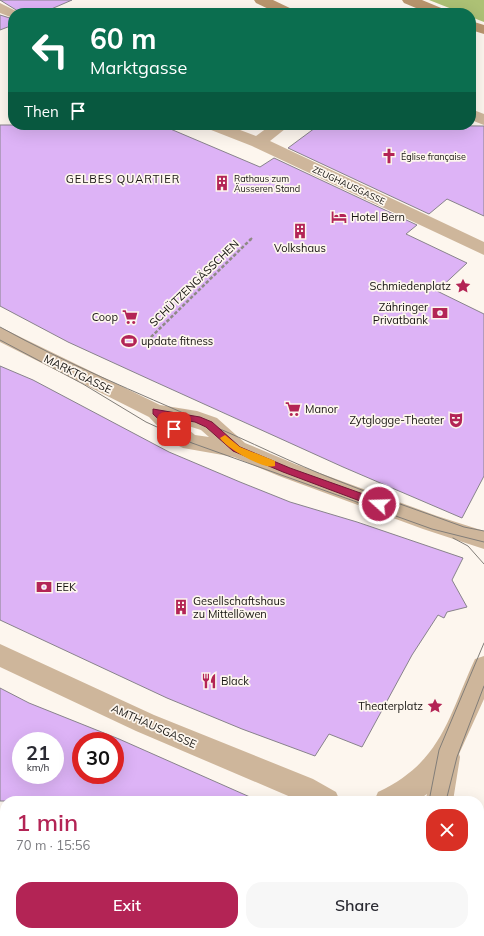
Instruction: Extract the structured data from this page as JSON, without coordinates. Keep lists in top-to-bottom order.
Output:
{
  "streets": {
    "street": ["ZEUGHAUSGASSE", "MARKTGASSE", "AMTHAUSGASSE"],
    "path": ["SCHÜTZENGÄSSCHEN"]
  },
  "districts": ["GELBES QUARTIER"],
  "places": {
    "church": ["Église française"],
    "building": ["Rathaus zum Äusseren Stand", "Volkshaus", "Gesellschaftshaus zu Mittellöwen"],
    "hotel": ["Hotel Bern"],
    "place": ["Schmiedenplatz", "Theaterplatz"],
    "bank": ["Zähringer Privatbank", "EEK"],
    "supermarket": ["Coop", "Manor"],
    "sports": ["update fitness"],
    "theatre": ["Zytglogge-Theater"],
    "restaurant": ["Black"]
  },
  "page": {
    "turn": ["60 m", "Marktgasse"],
    "then": "Then",
    "speed": "21 km/h",
    "limit": "30",
    "heading": ["1 min", "70 m · 15:56"],
    "buttons": ["Exit", "Share"]
  }
}
